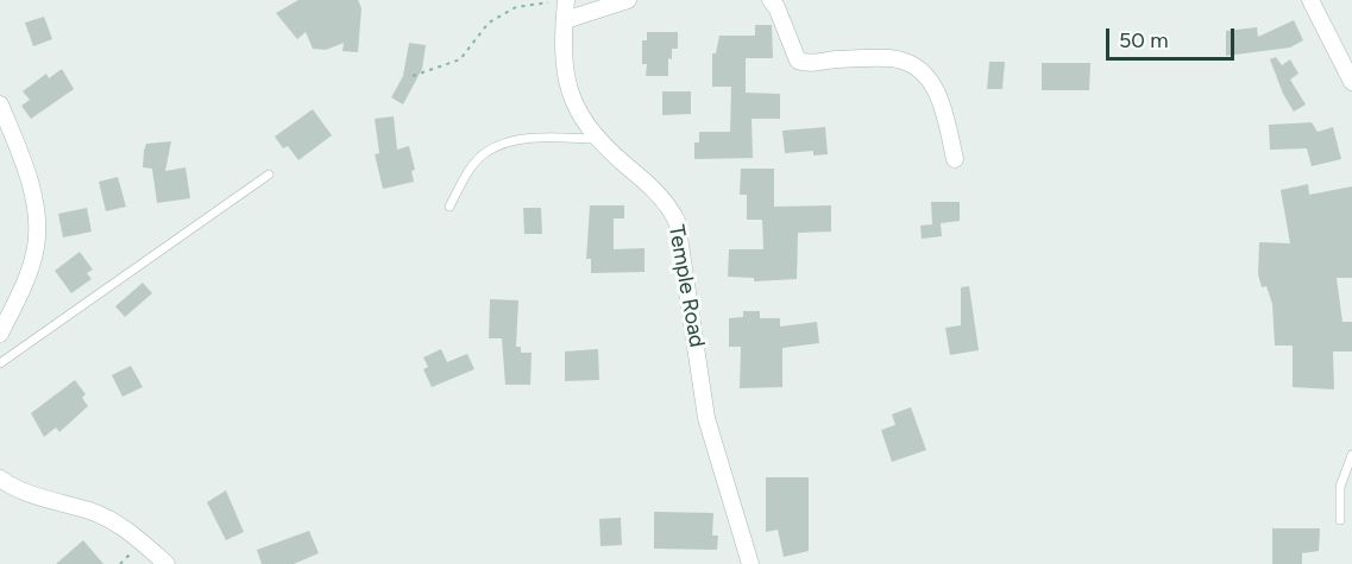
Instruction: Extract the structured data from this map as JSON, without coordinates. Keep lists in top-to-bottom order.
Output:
{
  "streets": {
    "street": ["Temple Road"]
  },
  "scale_bar": "50 m"
}
